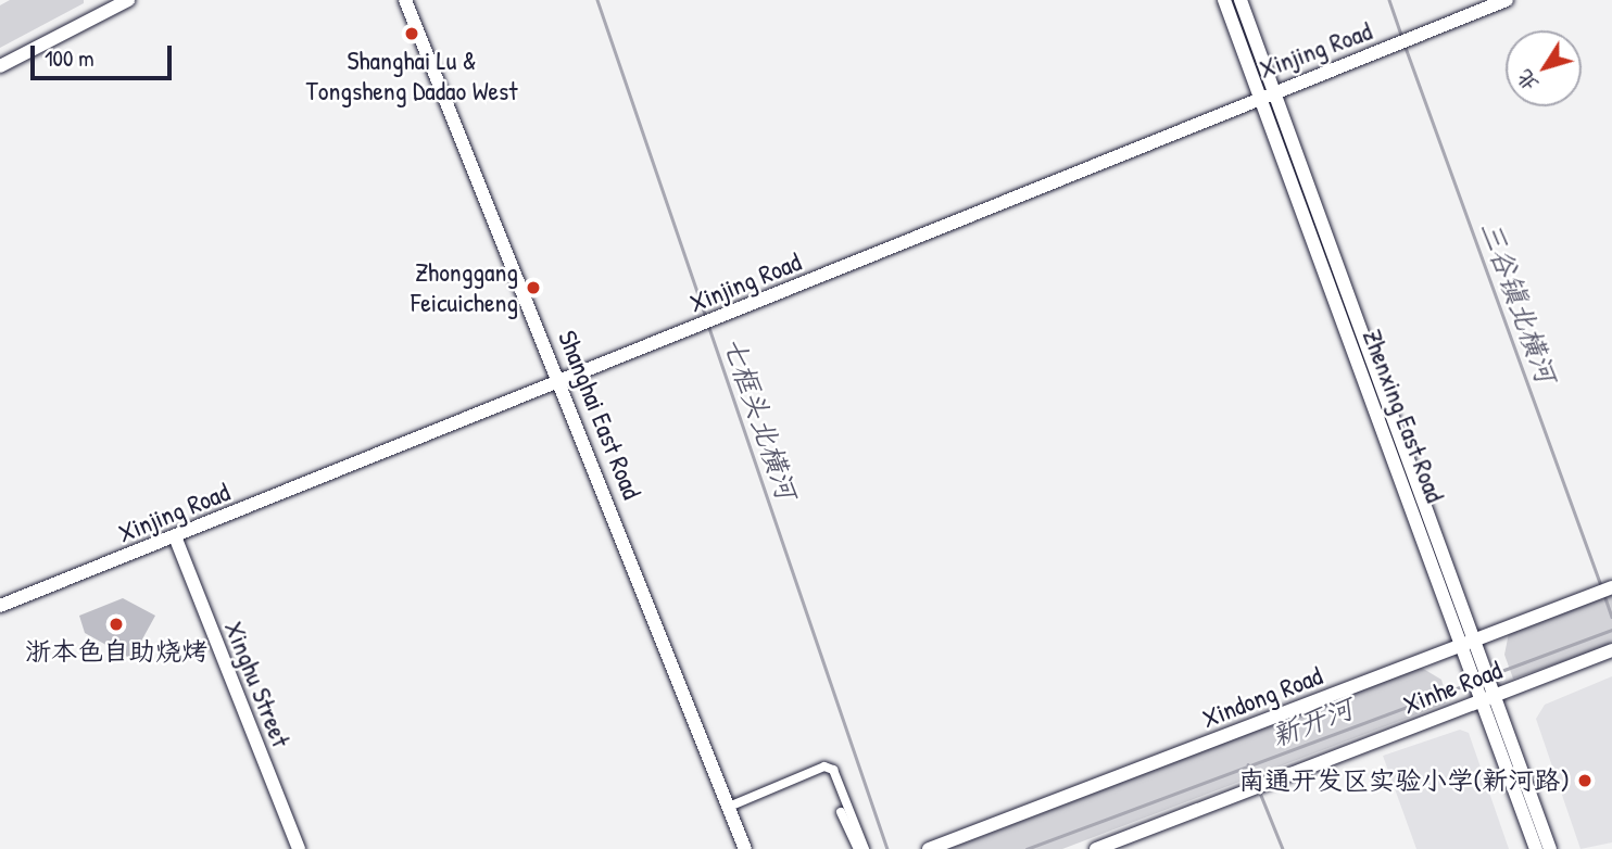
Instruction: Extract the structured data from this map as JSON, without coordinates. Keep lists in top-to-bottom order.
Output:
{
  "streets": {
    "street": [
      "Xinjing Road",
      "Shanghai East Road",
      "Zhenxing East Road",
      "Xinghu Street",
      "Xinhe Road",
      "Xindong Road"
    ]
  },
  "crossings": [
    ["Xinjing Road", "Shanghai East Road"],
    ["Xinjing Road", "Zhenxing East Road"],
    ["Xinjing Road", "Xinghu Street"],
    ["Zhenxing East Road", "Xinhe Road"],
    ["Zhenxing East Road", "Xindong Road"]
  ],
  "water": ["三谷镇北横河", "七框头北横河", "新开河"],
  "places": [
    "Shanghai Lu & Tongsheng Dadao West",
    "Zhonggang Feicuicheng",
    "浙本色自助烧烤",
    "南通开发区实验小学(新河路)"
  ],
  "scale_bar": "100 m",
  "north": "bottom left"
}
